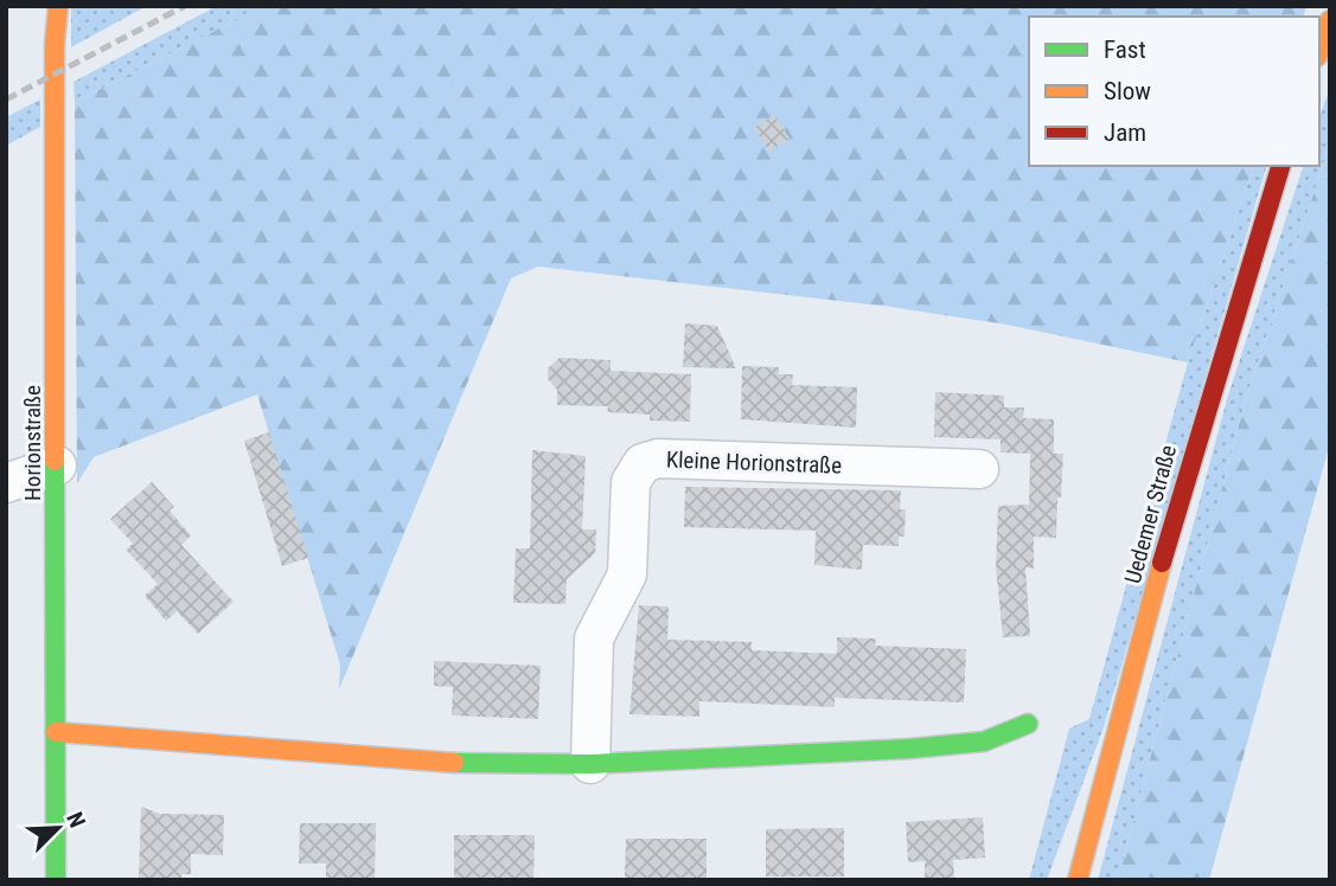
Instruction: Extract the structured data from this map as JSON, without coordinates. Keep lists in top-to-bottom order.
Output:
{
  "streets": {
    "street": ["Horionstraße", "Kleine Horionstraße", "Uedemer Straße"]
  },
  "legend": ["Fast", "Slow", "Jam"],
  "north": "top right"
}
